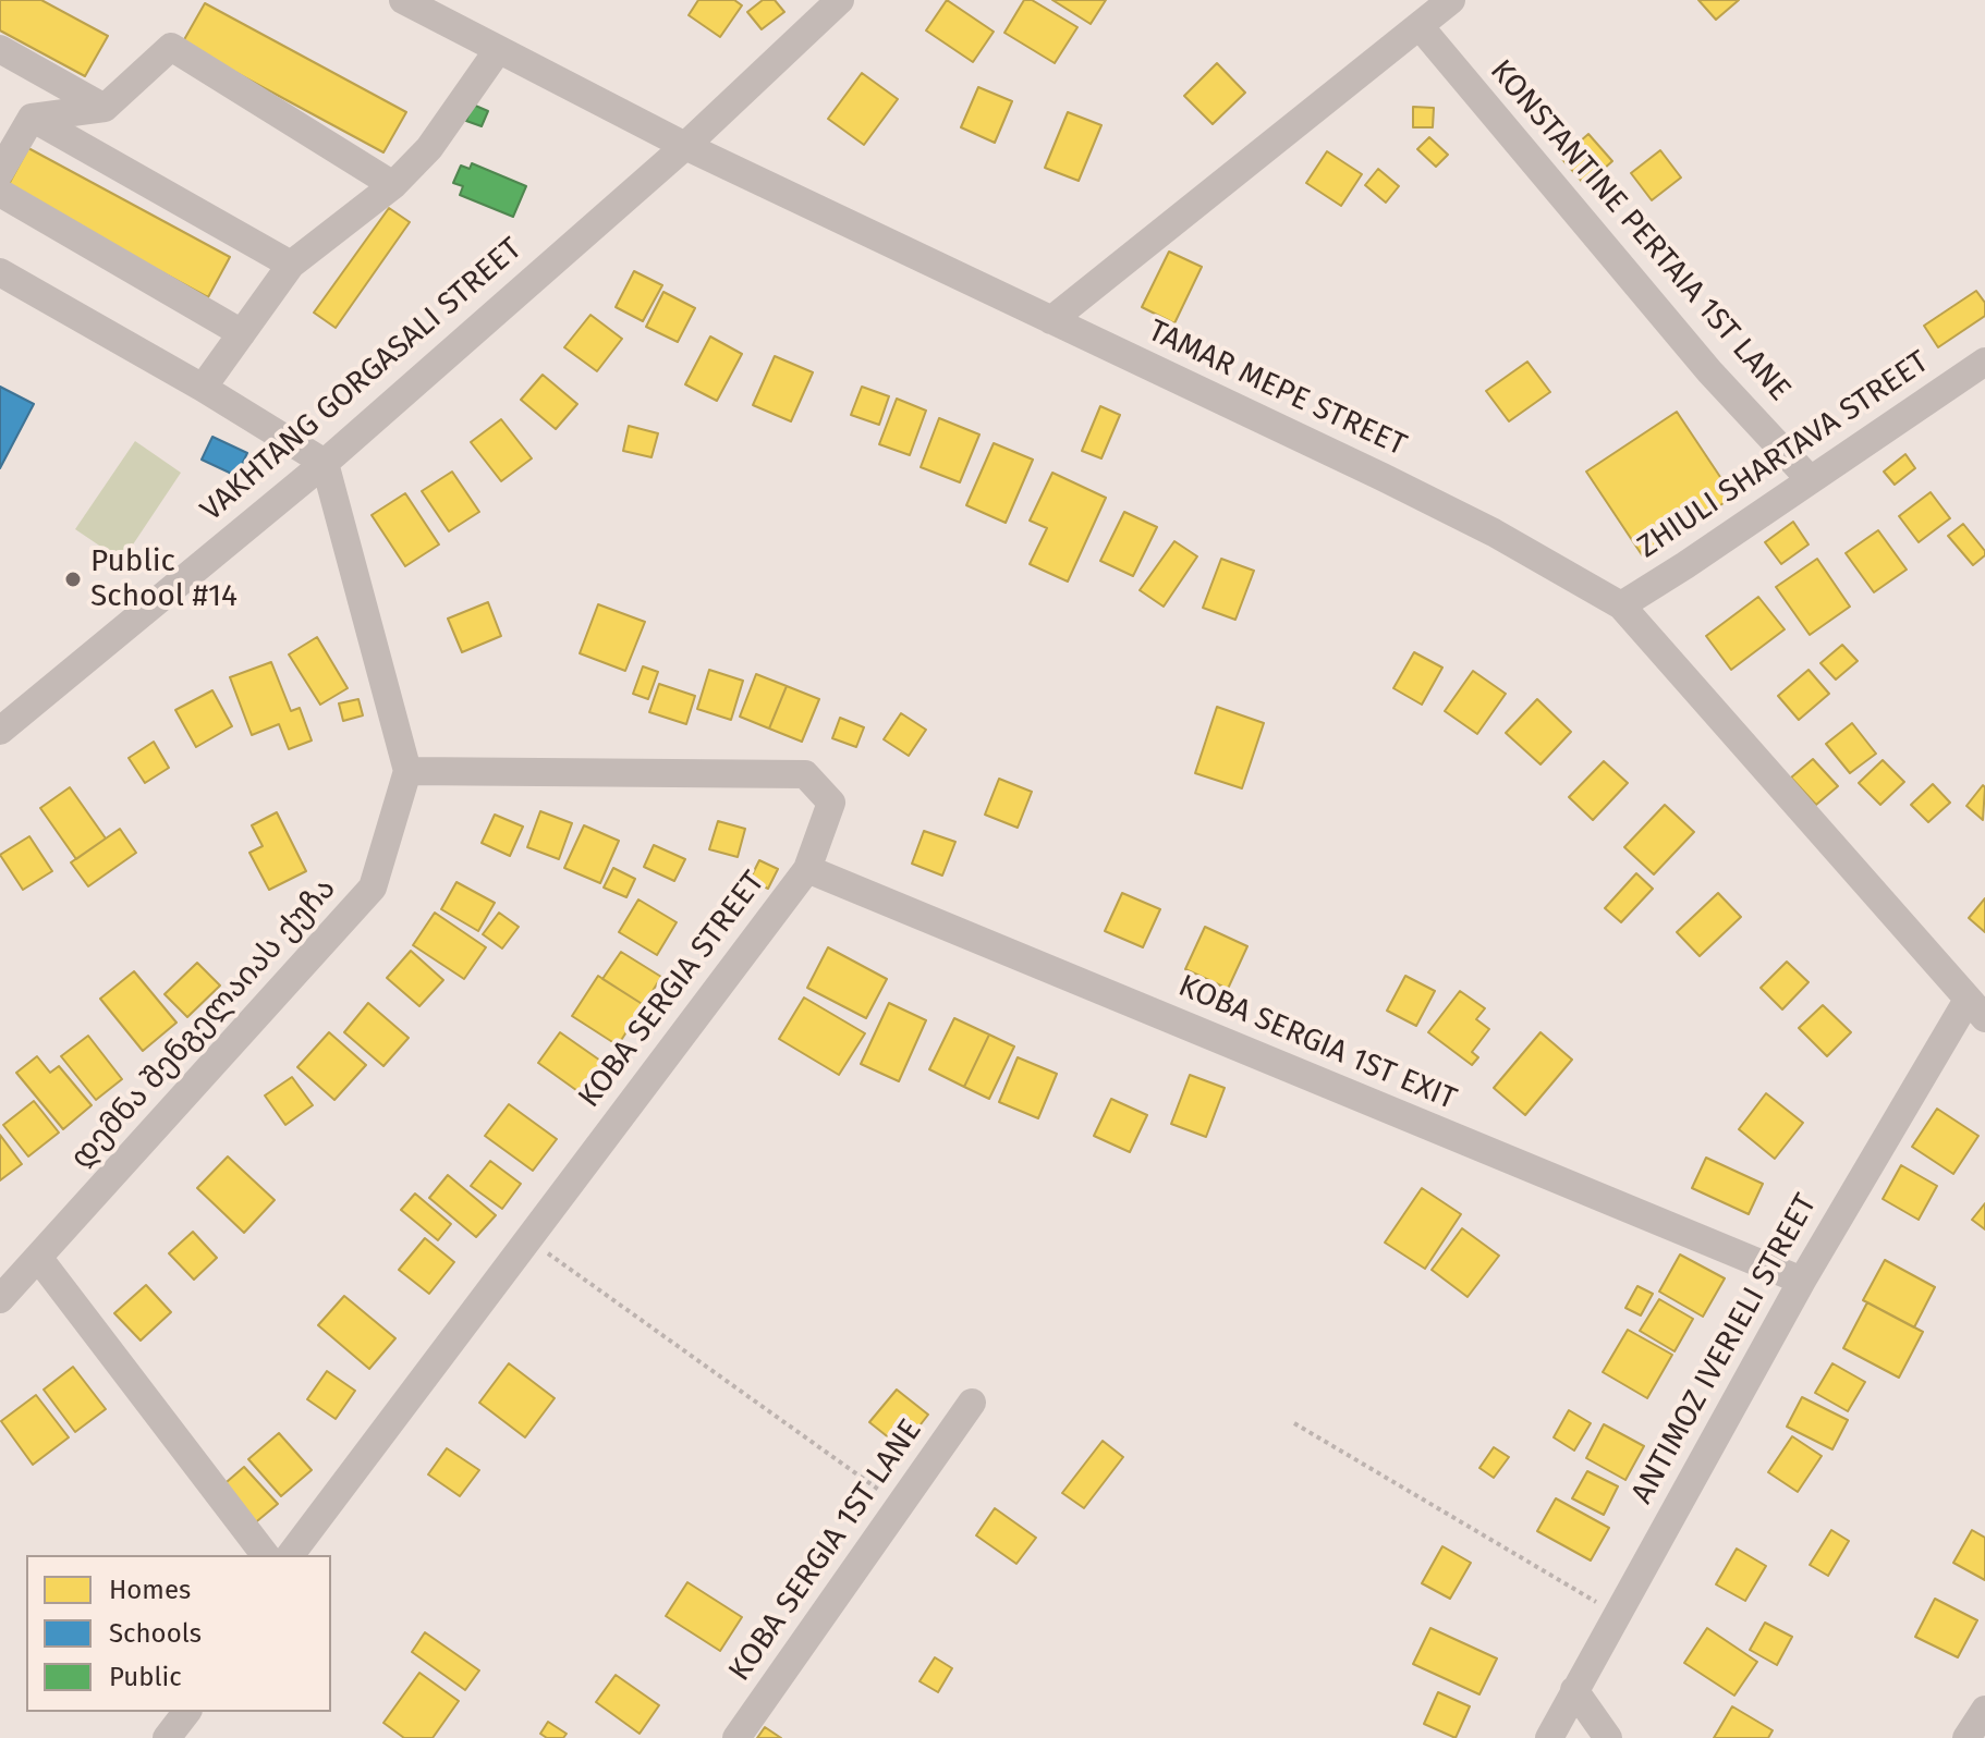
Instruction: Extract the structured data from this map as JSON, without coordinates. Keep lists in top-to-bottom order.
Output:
{
  "streets": {
    "street": [
      "KONSTANTINE PERTAIA 1ST LANE",
      "VAKHTANG GORGASALI STREET",
      "TAMAR MEPE STREET",
      "ZHIULI SHARTAVA STREET",
      "KOBA SERGIA STREET",
      "დემნა შენგელაიას ქუჩა",
      "KOBA SERGIA 1ST EXIT",
      "ANTIMOZ IVERIELI STREET",
      "KOBA SERGIA 1ST LANE"
    ]
  },
  "crossings": [
    ["KONSTANTINE PERTAIA 1ST LANE", "ZHIULI SHARTAVA STREET"],
    ["VAKHTANG GORGASALI STREET", "TAMAR MEPE STREET"],
    ["TAMAR MEPE STREET", "ZHIULI SHARTAVA STREET"],
    ["TAMAR MEPE STREET", "ANTIMOZ IVERIELI STREET"],
    ["KOBA SERGIA STREET", "დემნა შენგელაიას ქუჩა"],
    ["KOBA SERGIA STREET", "KOBA SERGIA 1ST EXIT"],
    ["KOBA SERGIA 1ST EXIT", "ANTIMOZ IVERIELI STREET"]
  ],
  "places": ["Public School #14"],
  "legend": ["Homes", "Schools", "Public"]
}
